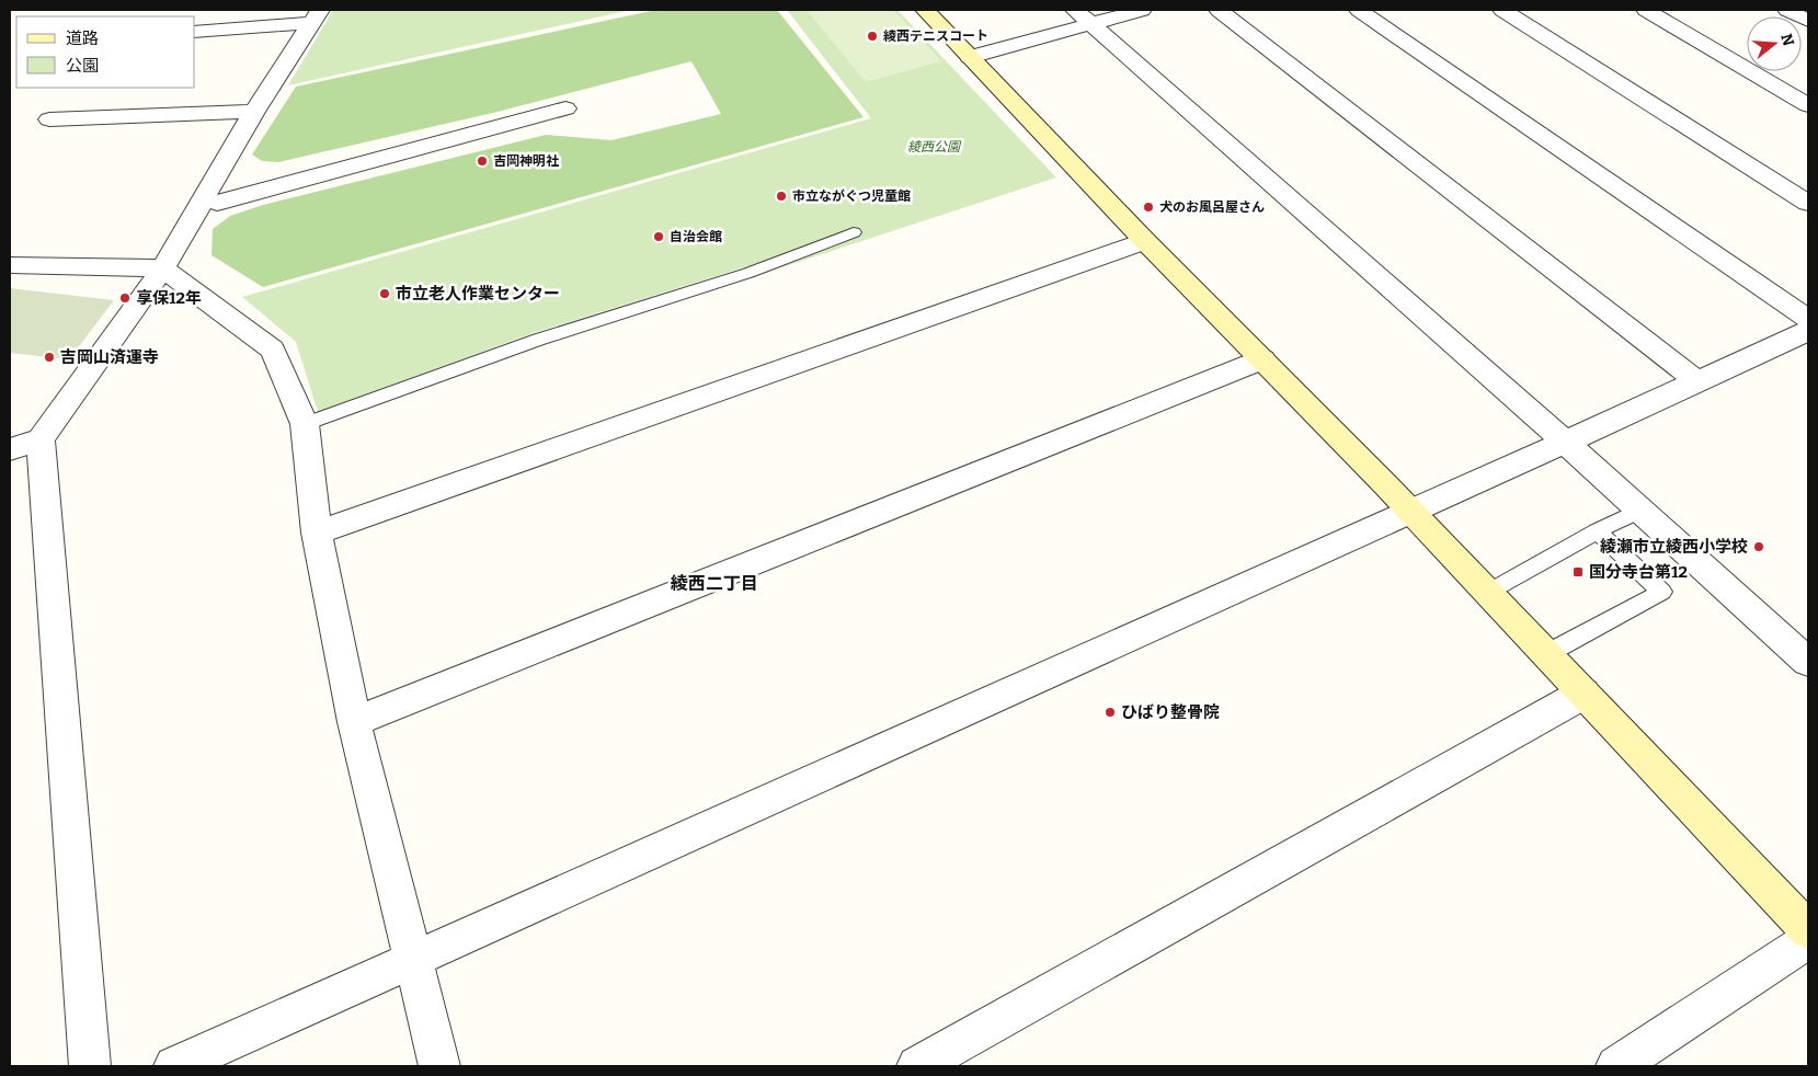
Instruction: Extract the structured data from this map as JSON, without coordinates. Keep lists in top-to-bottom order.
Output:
{
  "districts": ["綾西二丁目"],
  "parks": ["綾西公園"],
  "places": {
    "other": [
      "綾西テニスコート",
      "吉岡神明社",
      "市立ながぐつ児童館",
      "犬のお風呂屋さん",
      "自治会館",
      "市立老人作業センター",
      "享保12年",
      "吉岡山済運寺",
      "綾瀬市立綾西小学校",
      "ひばり整骨院"
    ],
    "transit": ["国分寺台第12"]
  },
  "legend": ["道路", "公園"],
  "north": "right"
}
